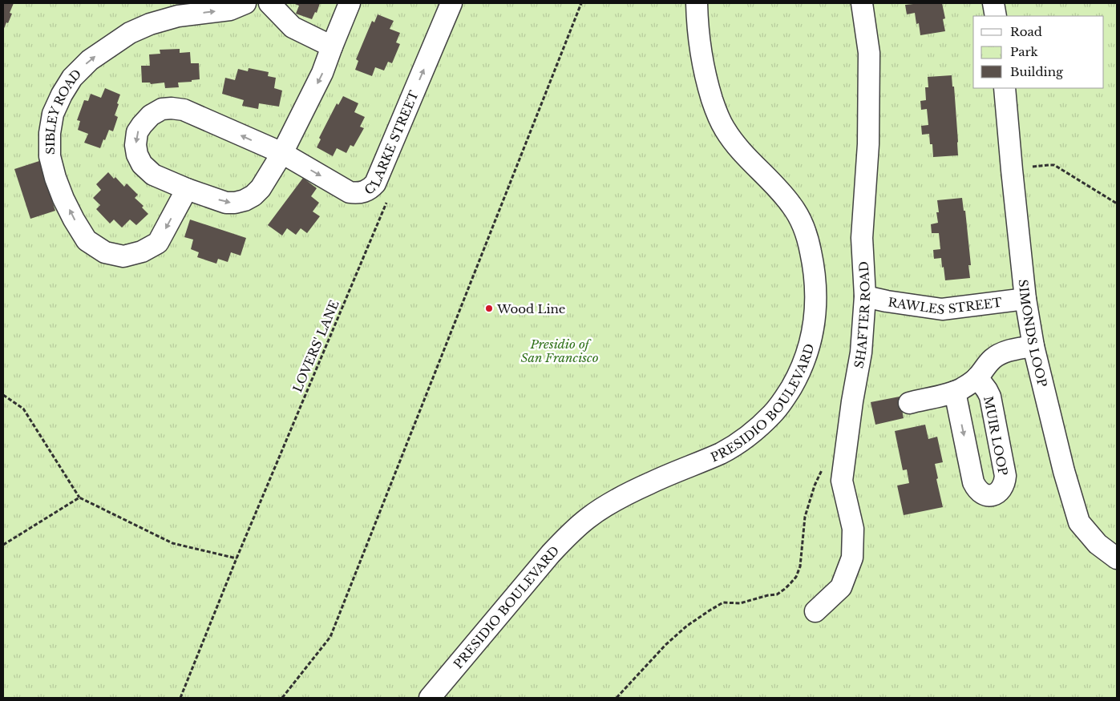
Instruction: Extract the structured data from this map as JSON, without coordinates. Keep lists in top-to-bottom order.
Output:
{
  "streets": {
    "street": [
      "SIBLEY ROAD",
      "CLARKE STREET",
      "RAWLES STREET",
      "SHAFTER ROAD",
      "SIMONDS LOOP",
      "PRESIDIO BOULEVARD",
      "MUIR LOOP"
    ],
    "path": ["LOVERS' LANE"]
  },
  "crossings": [
    ["RAWLES STREET", "SHAFTER ROAD"],
    ["RAWLES STREET", "SIMONDS LOOP"]
  ],
  "parks": ["Presidio of San Francisco"],
  "places": ["Wood Line"],
  "legend": ["Road", "Park", "Building"]
}
